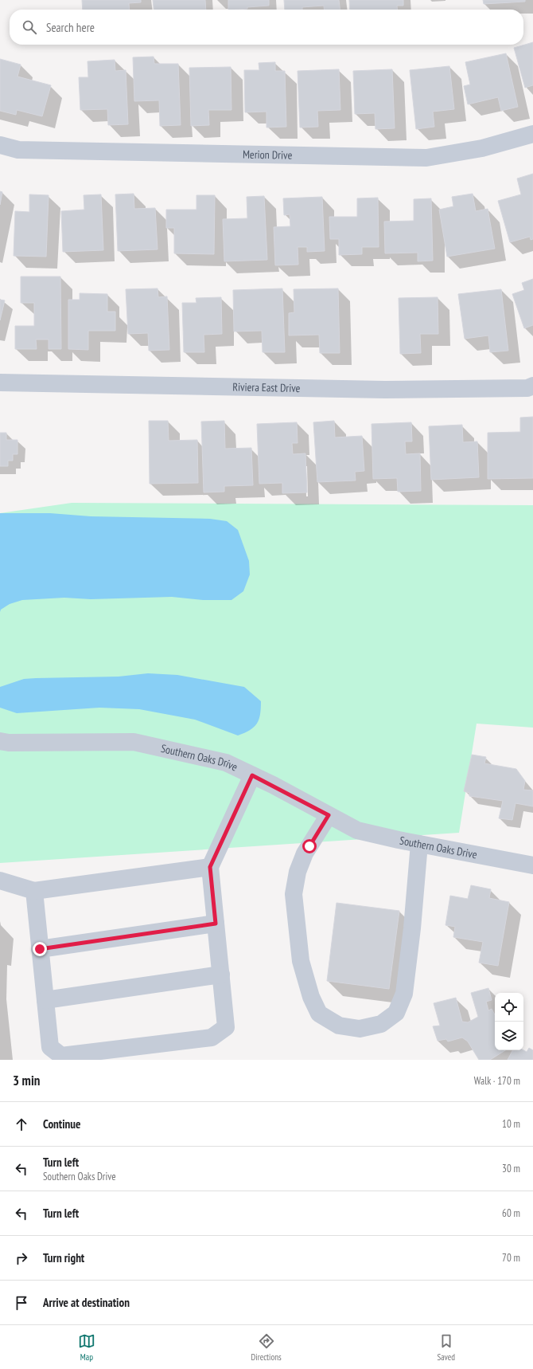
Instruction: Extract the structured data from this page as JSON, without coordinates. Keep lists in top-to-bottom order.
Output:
{
  "streets": {
    "street": ["Merion Drive", "Riviera East Drive", "Southern Oaks Drive"]
  },
  "page": {
    "search": "Search here",
    "heading": ["3 min", "Walk · 170 m"],
    "list": [
      ["Continue", "10 m"],
      ["Turn left", "Southern Oaks Drive", "30 m"],
      ["Turn left", "60 m"],
      ["Turn right", "70 m"],
      "Arrive at destination"
    ],
    "nav": ["Map", "Directions", "Saved"]
  }
}
